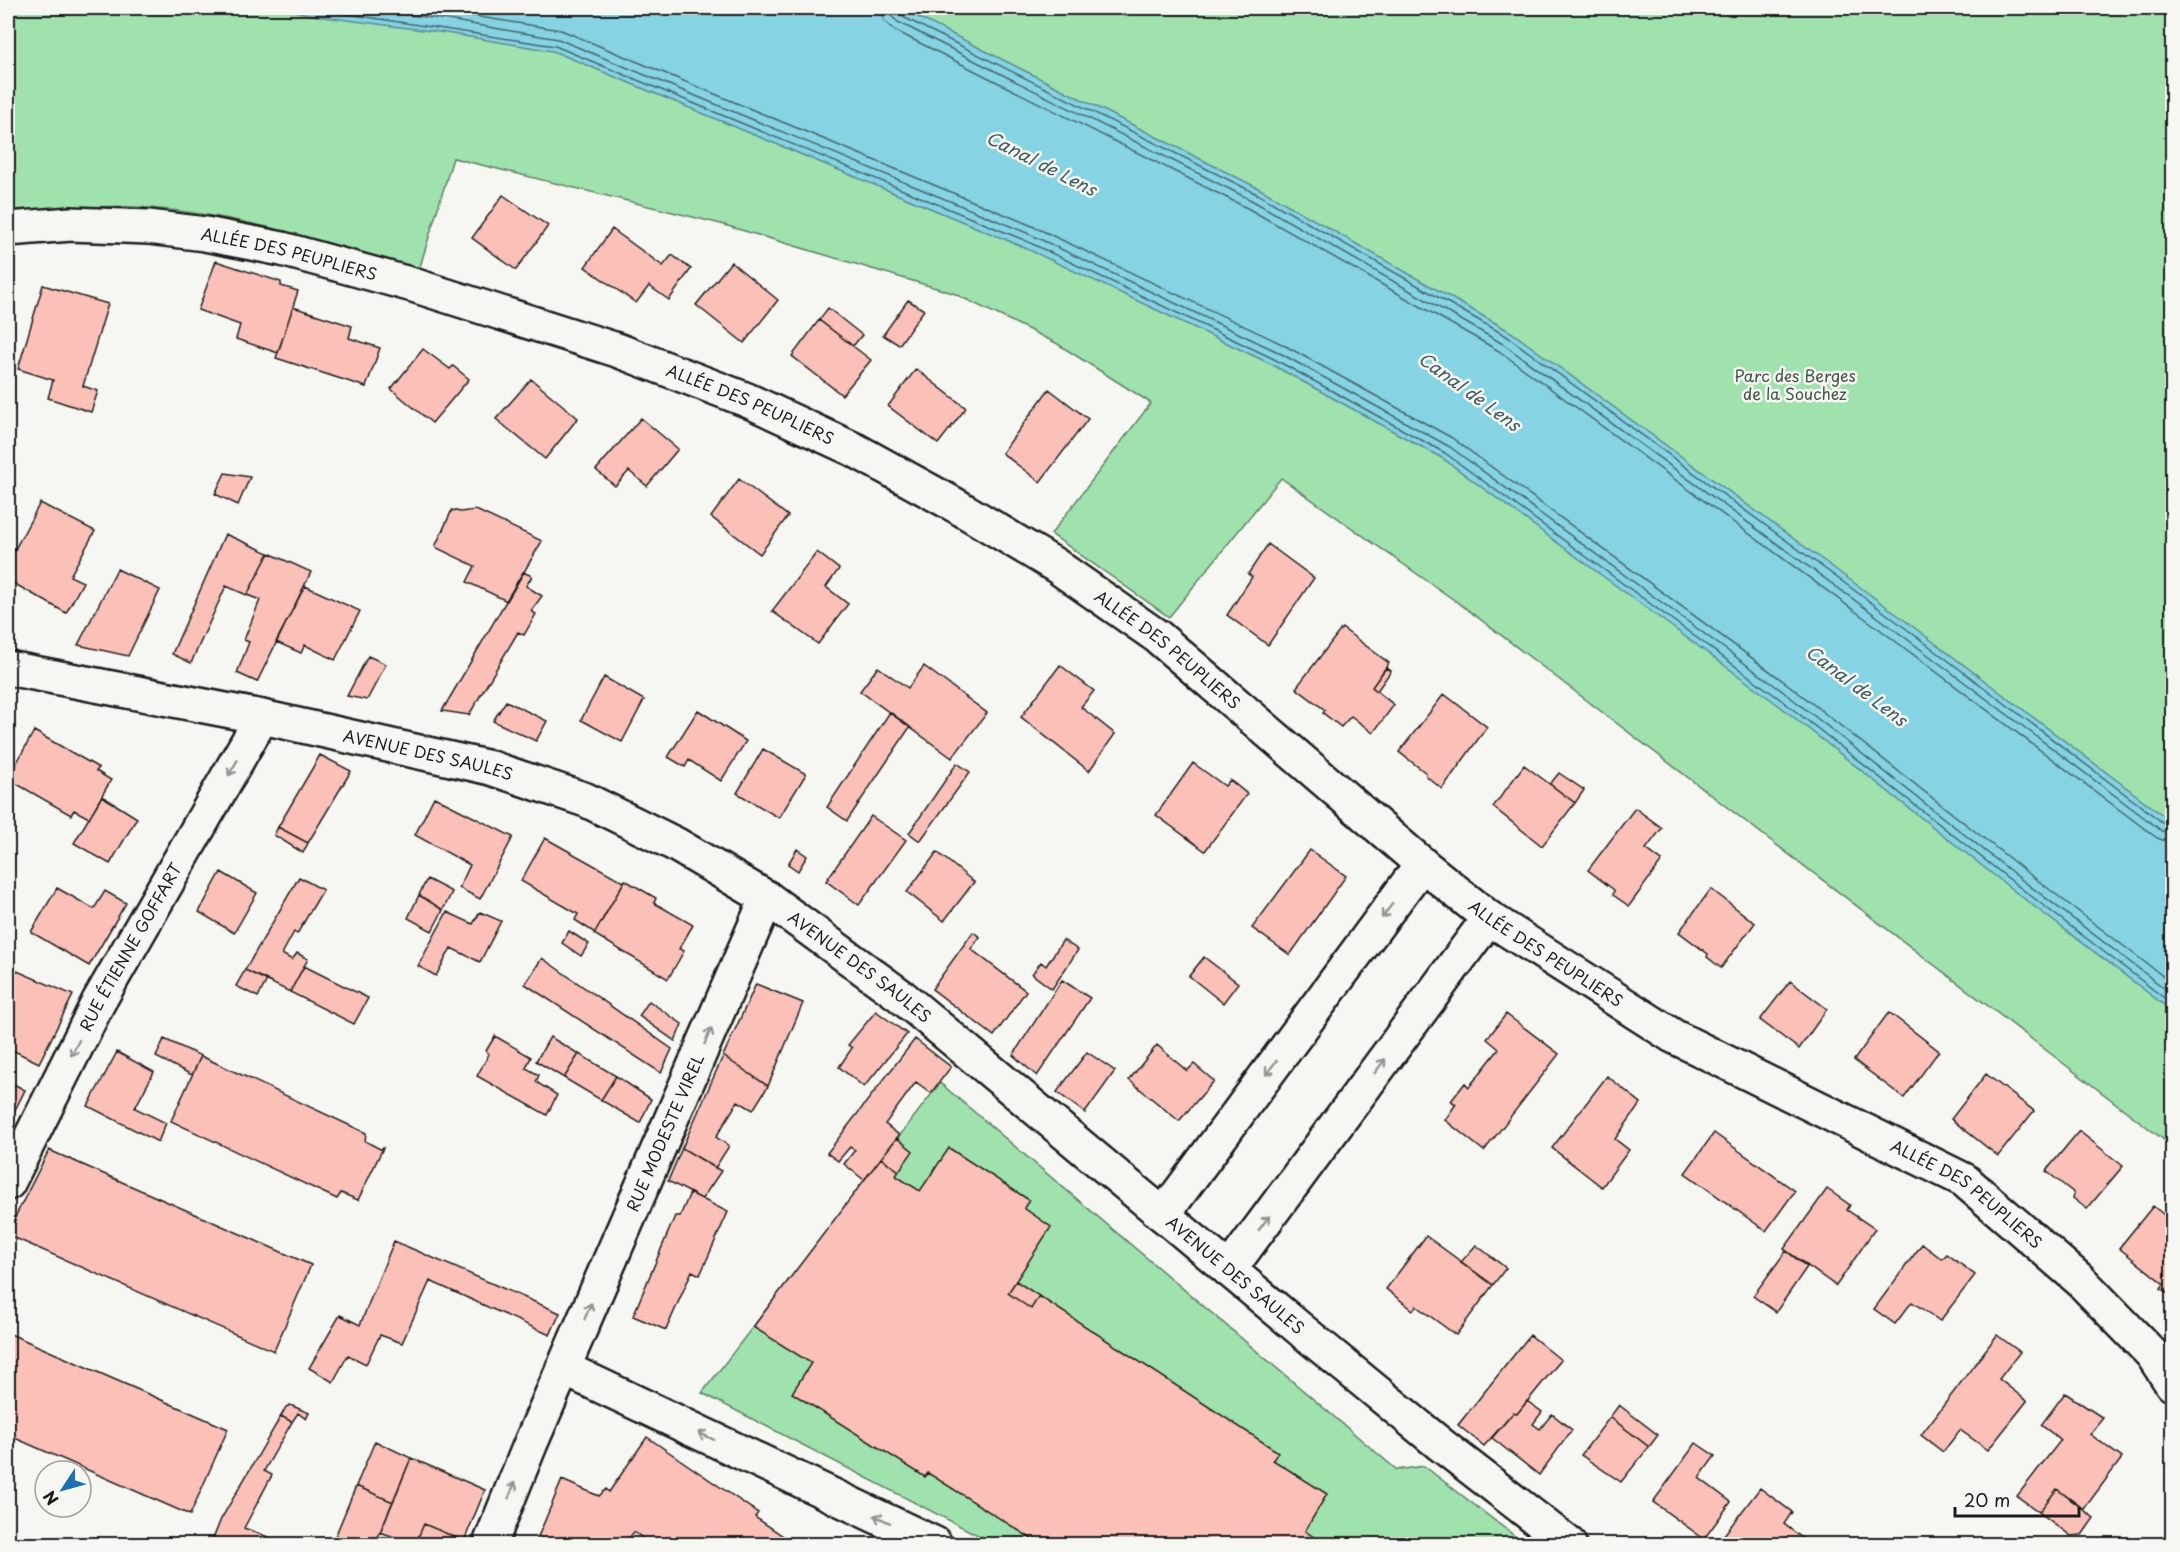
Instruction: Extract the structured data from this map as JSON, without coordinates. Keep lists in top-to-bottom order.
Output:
{
  "streets": {
    "street": [
      "ALLÉE DES PEUPLIERS",
      "AVENUE DES SAULES",
      "RUE ÉTIENNE GOFFART",
      "RUE MODESTE VIREL"
    ]
  },
  "crossings": [
    ["AVENUE DES SAULES", "RUE ÉTIENNE GOFFART"],
    ["AVENUE DES SAULES", "RUE MODESTE VIREL"]
  ],
  "one_way": ["RUE ÉTIENNE GOFFART", "RUE MODESTE VIREL"],
  "water": ["Canal de Lens"],
  "parks": ["Parc des Berges de la Souchez"],
  "scale_bar": "20 m",
  "north": "bottom left"
}
